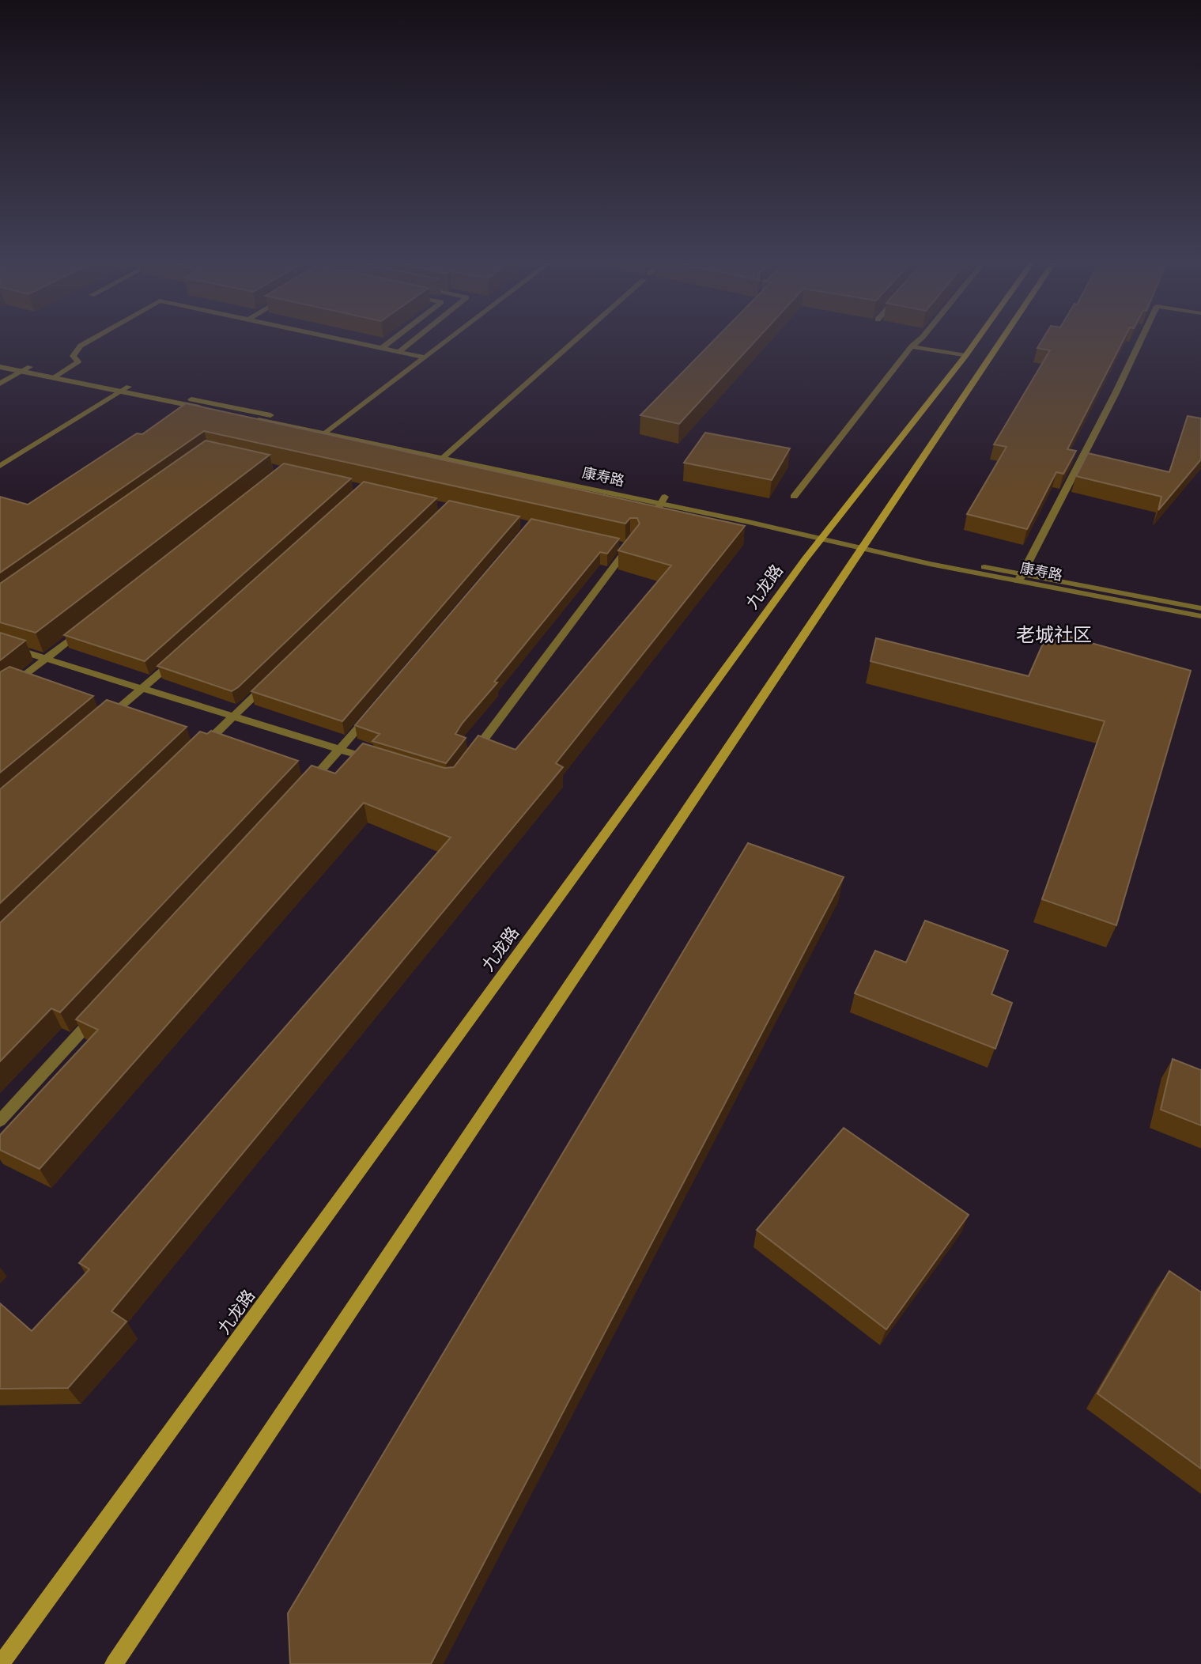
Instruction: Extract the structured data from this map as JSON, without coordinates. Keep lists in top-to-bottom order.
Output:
{
  "streets": {
    "main road": ["九龙路"],
    "street": ["康寿路"]
  },
  "crossings": [
    ["康寿路", "九龙路"]
  ],
  "districts": ["老城社区"]
}
